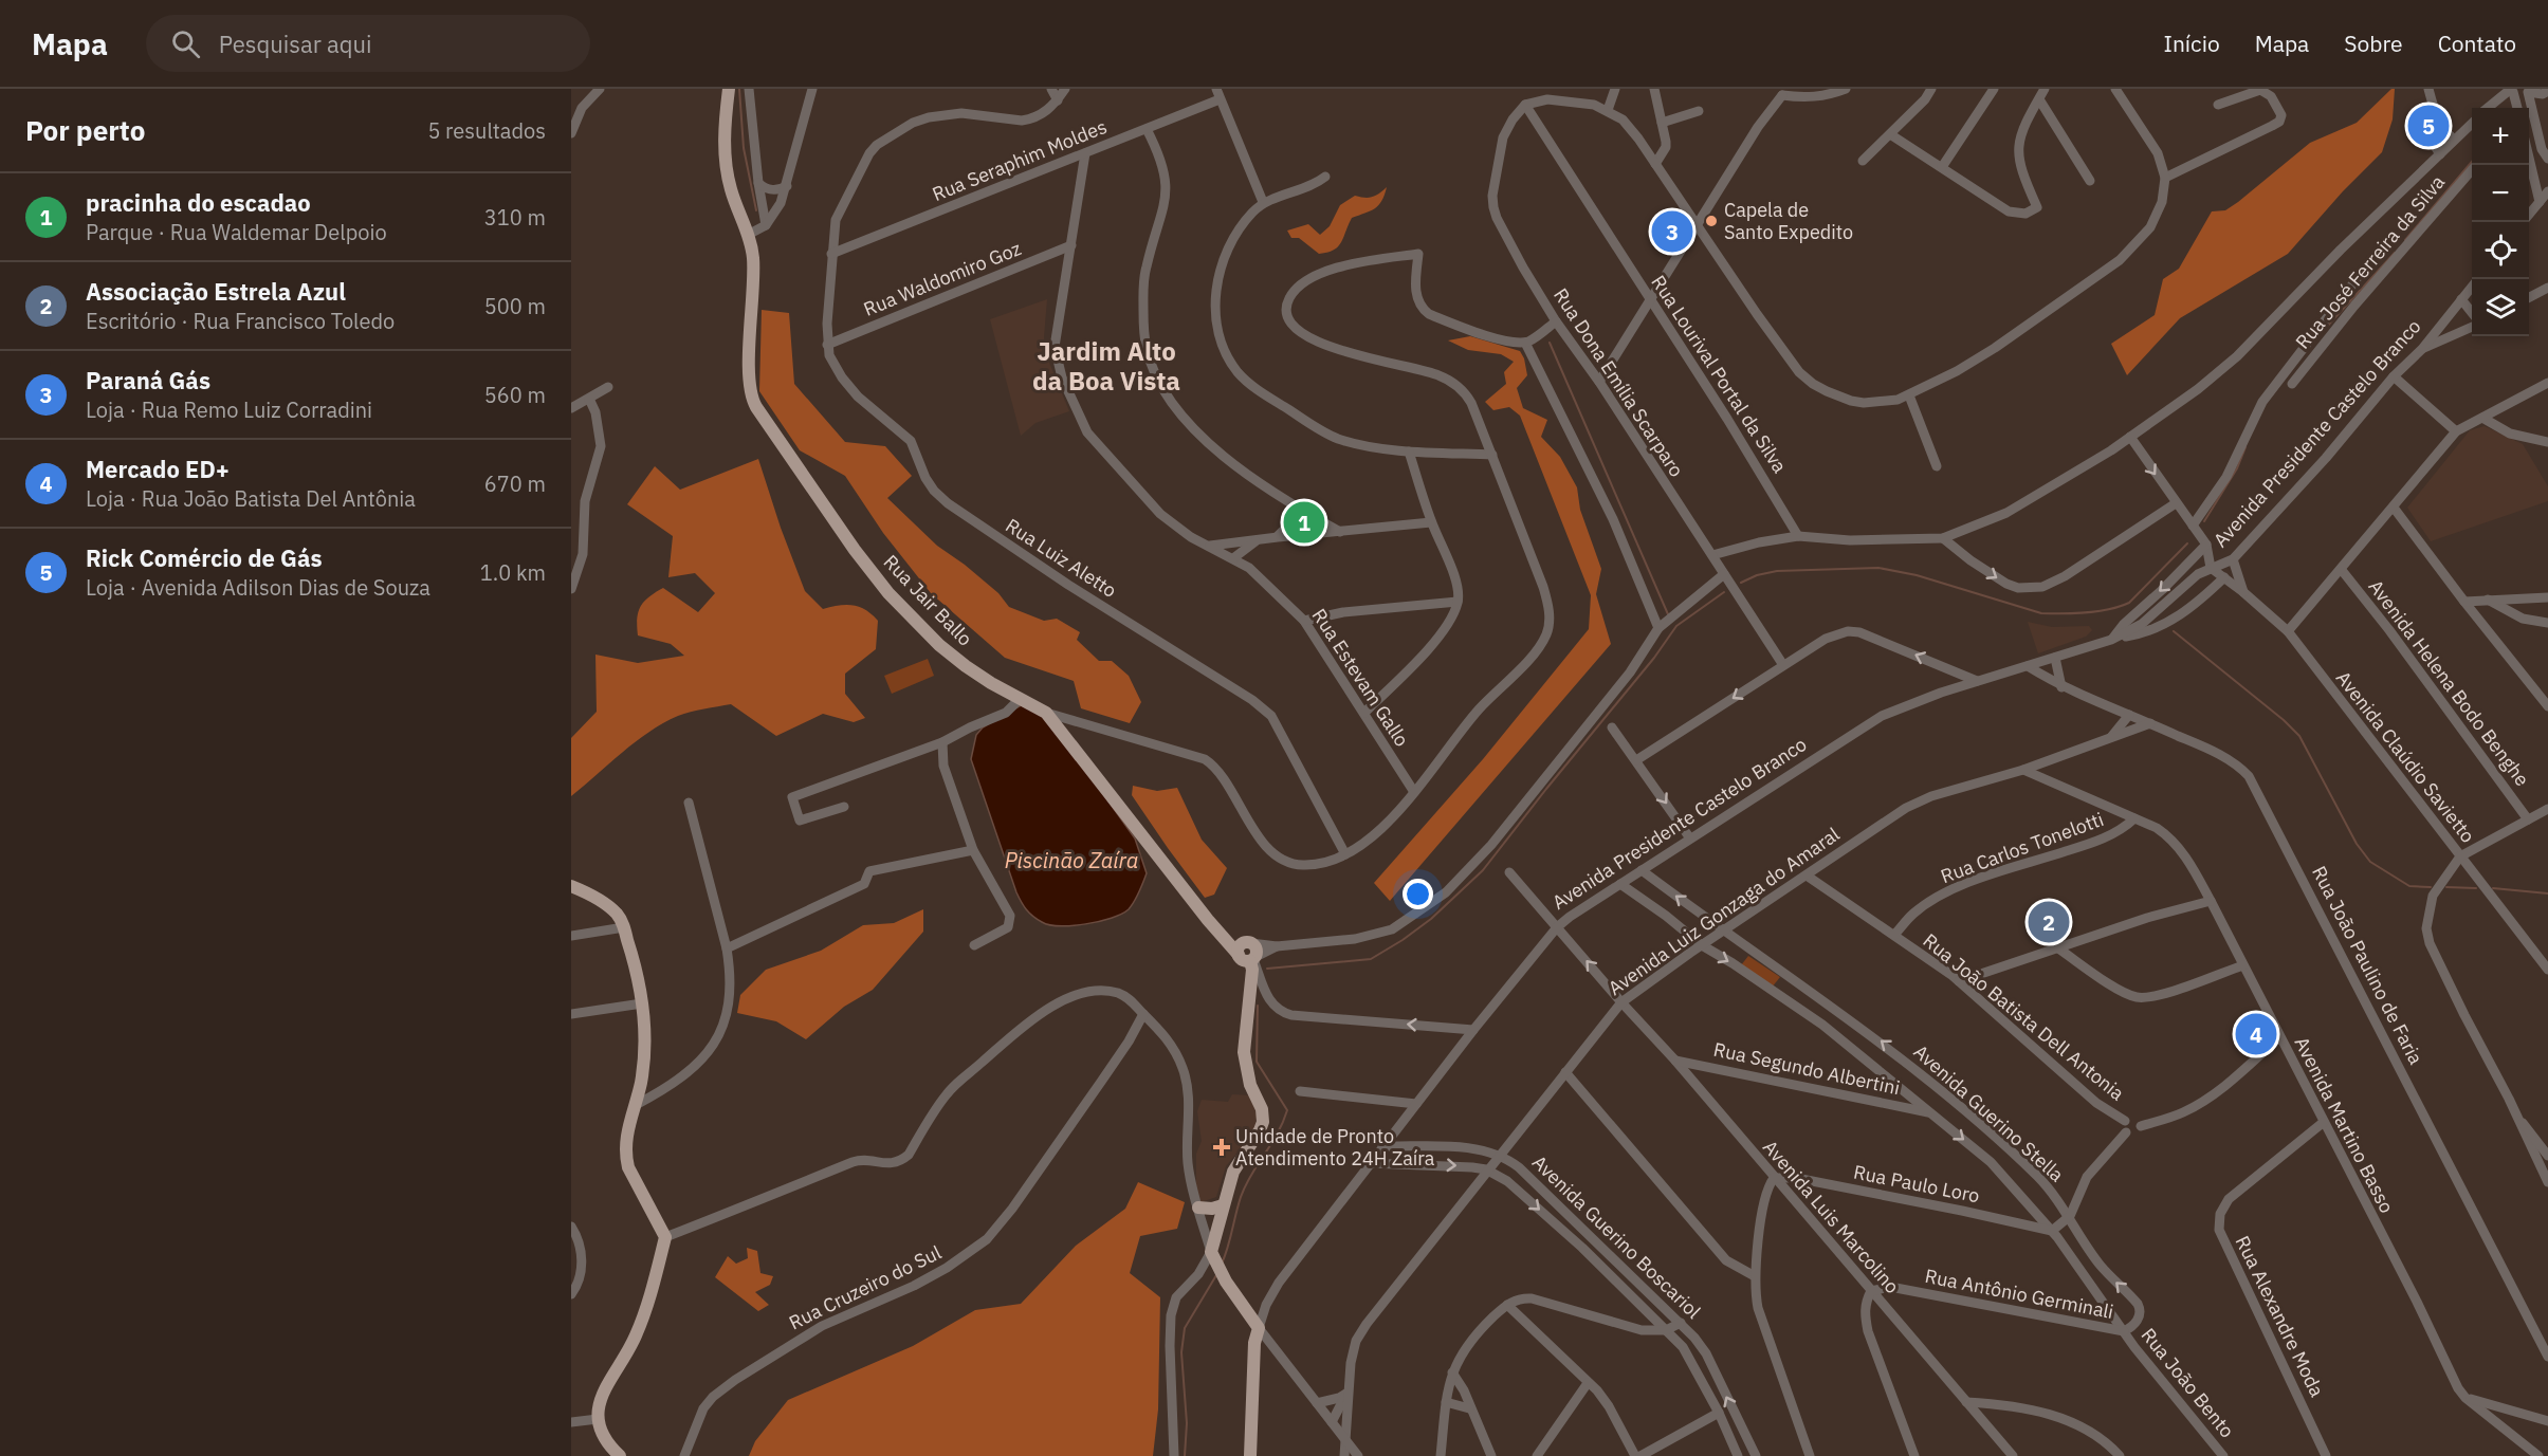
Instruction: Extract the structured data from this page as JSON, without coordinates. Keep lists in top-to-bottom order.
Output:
{
  "streets": {
    "main road": ["Avenida Presidente Castelo Branco", "Rua Jair Ballo"],
    "street": [
      "Rua Seraphim Moldes",
      "Rua José Ferreira da Silva",
      "Rua Waldomiro Goz",
      "Rua Lourival Portal da Silva",
      "Rua Dona Emília Scarparo",
      "Rua Luiz Aletto",
      "Rua Estevam Gallo",
      "Avenida Helena Bodo Benghe",
      "Avenida Claúdio Savietto",
      "Rua Carlos Tonelotti",
      "Avenida Luiz Gonzaga do Amaral",
      "Rua João Paulino de Faria",
      "Rua João Batista Dell Antonia",
      "Rua Segundo Albertini",
      "Avenida Guerino Stella",
      "Avenida Martino Basso",
      "Rua Paulo Loro",
      "Avenida Luis Marcolino",
      "Avenida Guerino Boscariol",
      "Rua Cruzeiro do Sul",
      "Rua Antônio Germinali",
      "Rua Alexandre Moda",
      "Rua João Bento"
    ]
  },
  "crossings": [
    ["Rua Seraphim Moldes", "Rua Luiz Aletto"],
    ["Rua Seraphim Moldes", "Rua Estevam Gallo"],
    ["Rua Waldomiro Goz", "Rua Luiz Aletto"],
    ["Rua Waldomiro Goz", "Rua Estevam Gallo"],
    ["Rua Lourival Portal da Silva", "Rua Dona Emília Scarparo"],
    ["Avenida Presidente Castelo Branco", "Avenida Claúdio Savietto"],
    ["Avenida Presidente Castelo Branco", "Rua João Paulino de Faria"],
    ["Avenida Presidente Castelo Branco", "Avenida Guerino Stella"],
    ["Avenida Presidente Castelo Branco", "Avenida Luis Marcolino"],
    ["Avenida Presidente Castelo Branco", "Avenida Guerino Boscariol"],
    ["Rua Carlos Tonelotti", "Rua João Batista Dell Antonia"],
    ["Rua Carlos Tonelotti", "Avenida Martino Basso"],
    ["Avenida Luiz Gonzaga do Amaral", "Rua João Paulino de Faria"],
    ["Avenida Luiz Gonzaga do Amaral", "Rua João Batista Dell Antonia"],
    ["Avenida Luiz Gonzaga do Amaral", "Avenida Guerino Stella"],
    ["Avenida Luiz Gonzaga do Amaral", "Avenida Martino Basso"],
    ["Avenida Luiz Gonzaga do Amaral", "Avenida Luis Marcolino"],
    ["Avenida Luiz Gonzaga do Amaral", "Avenida Guerino Boscariol"],
    ["Rua Segundo Albertini", "Avenida Guerino Stella"],
    ["Rua Segundo Albertini", "Avenida Luis Marcolino"],
    ["Avenida Guerino Stella", "Rua Paulo Loro"],
    ["Avenida Guerino Stella", "Rua Antônio Germinali"],
    ["Avenida Guerino Stella", "Rua João Bento"],
    ["Avenida Martino Basso", "Rua Alexandre Moda"],
    ["Rua Paulo Loro", "Avenida Luis Marcolino"],
    ["Avenida Luis Marcolino", "Rua Antônio Germinali"],
    ["Rua Antônio Germinali", "Rua João Bento"]
  ],
  "districts": ["Jardim Alto da Boa Vista"],
  "water": ["Piscinão Zaíra"],
  "places": {
    "other": ["Capela de Santo Expedito"],
    "health": ["Unidade de Pronto Atendimento 24H Zaíra"]
  },
  "page": {
    "header": "Mapa",
    "search": "Pesquisar aqui",
    "nav": [
      "Início",
      "Mapa",
      "Sobre",
      "Contato"
    ],
    "heading": ["Por perto", "5 resultados"],
    "pins": [
      "5",
      "3",
      "1",
      "2",
      "4"
    ],
    "map_buttons": ["+", "−"],
    "list": [
      {
        "mark": "1",
        "name": "pracinha do escadao",
        "note": "Parque · Rua Waldemar Delpoio",
        "value": "310 m"
      },
      {
        "mark": "2",
        "name": "Associação Estrela Azul",
        "note": "Escritório · Rua Francisco Toledo",
        "value": "500 m"
      },
      {
        "mark": "3",
        "name": "Paraná Gás",
        "note": "Loja · Rua Remo Luiz Corradini",
        "value": "560 m"
      },
      {
        "mark": "4",
        "name": "Mercado ED+",
        "note": "Loja · Rua João Batista Del Antônia",
        "value": "670 m"
      },
      {
        "mark": "5",
        "name": "Rick Comércio de Gás",
        "note": "Loja · Avenida Adilson Dias de Souza",
        "value": "1.0 km"
      }
    ]
  }
}
